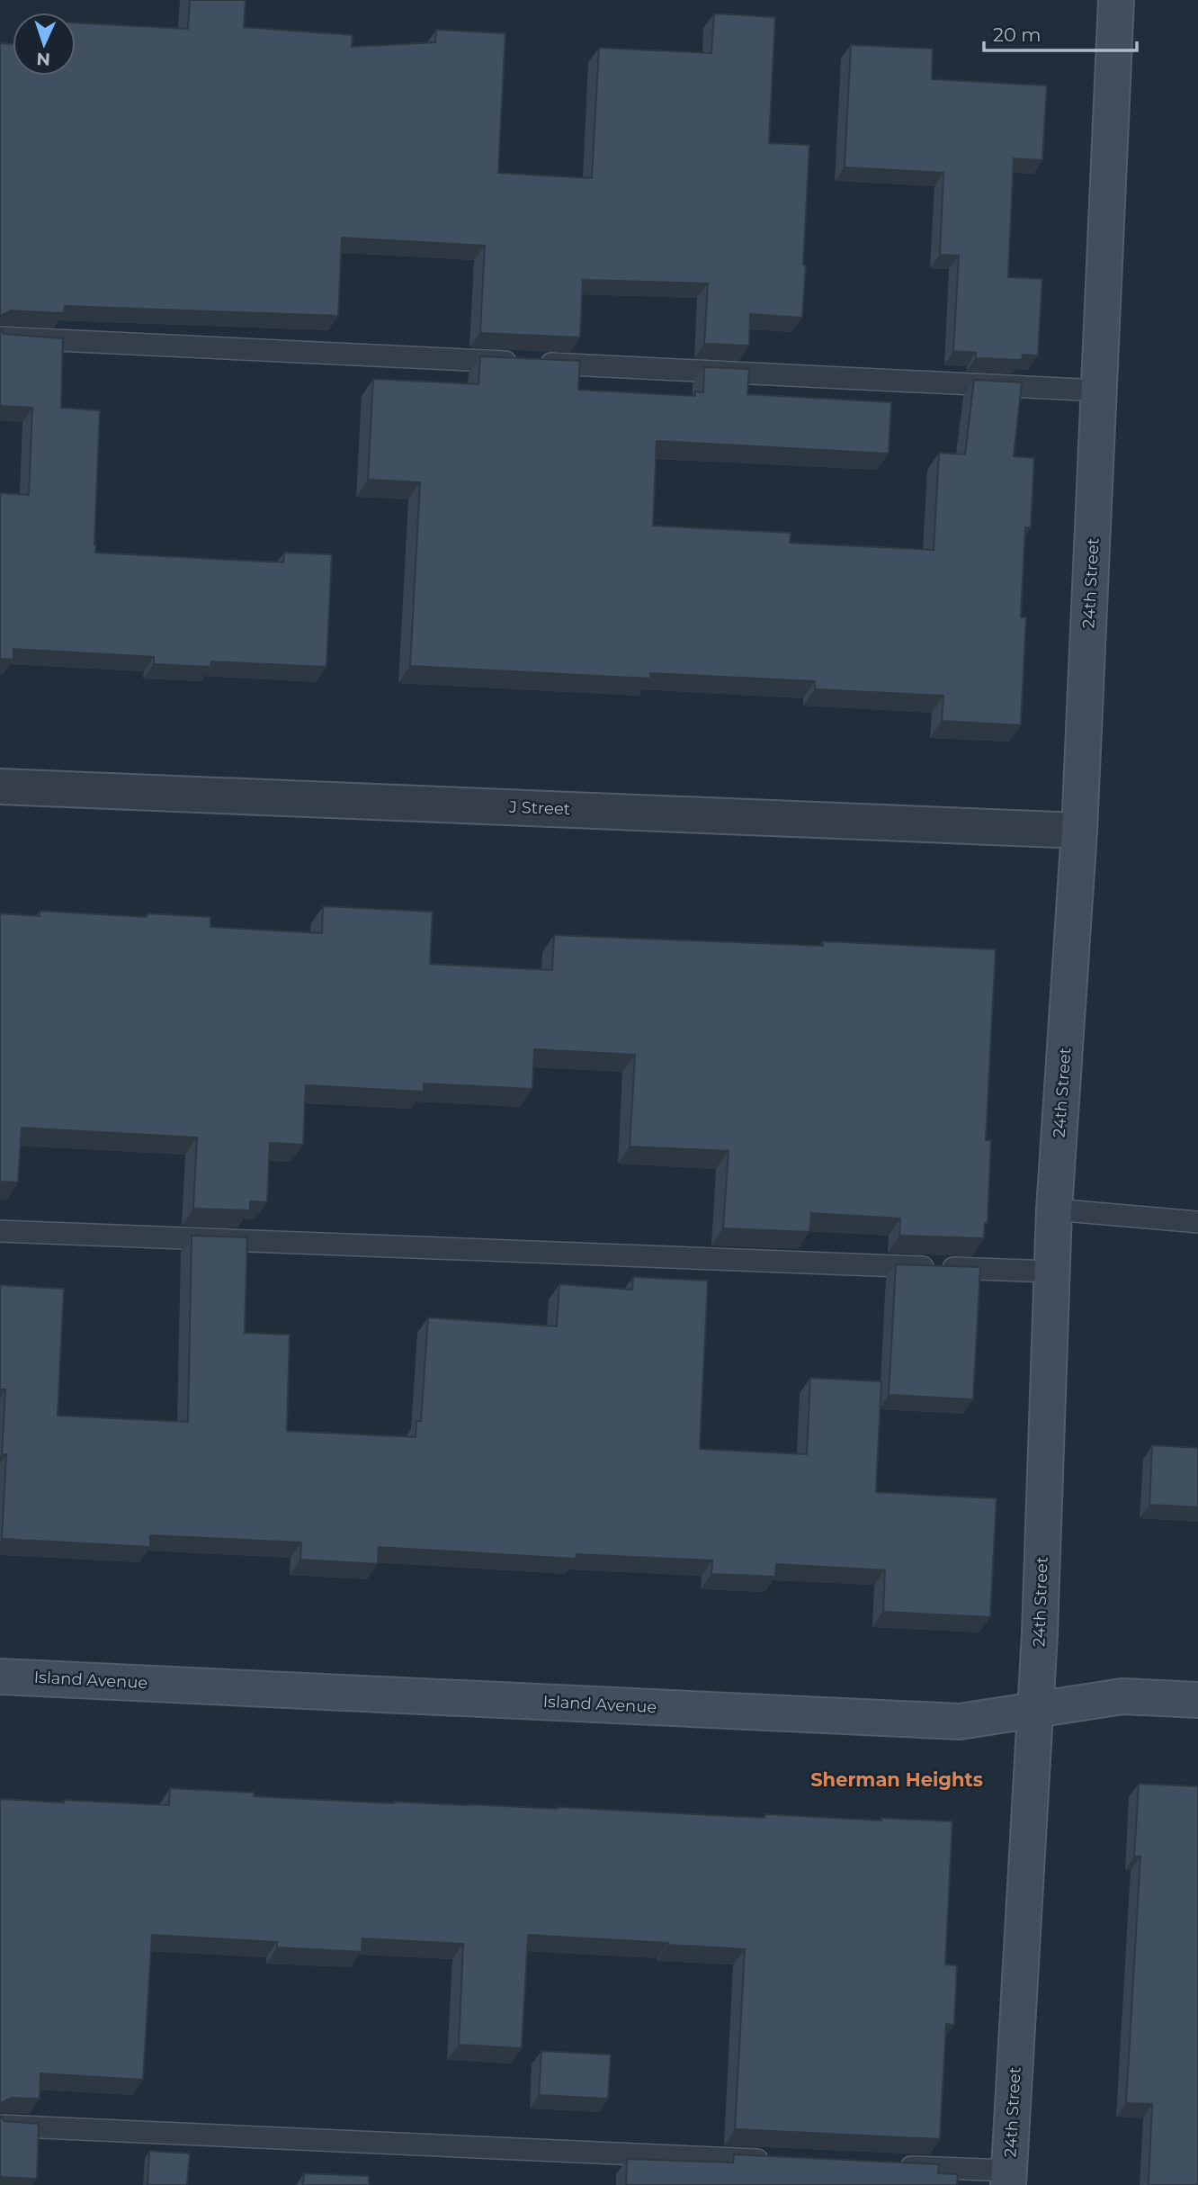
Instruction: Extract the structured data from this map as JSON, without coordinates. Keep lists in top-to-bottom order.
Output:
{
  "streets": {
    "street": ["24th Street", "J Street", "Island Avenue"]
  },
  "crossings": [
    ["24th Street", "J Street"],
    ["24th Street", "Island Avenue"]
  ],
  "districts": ["Sherman Heights"],
  "scale_bar": "20 m",
  "north": "bottom"
}
